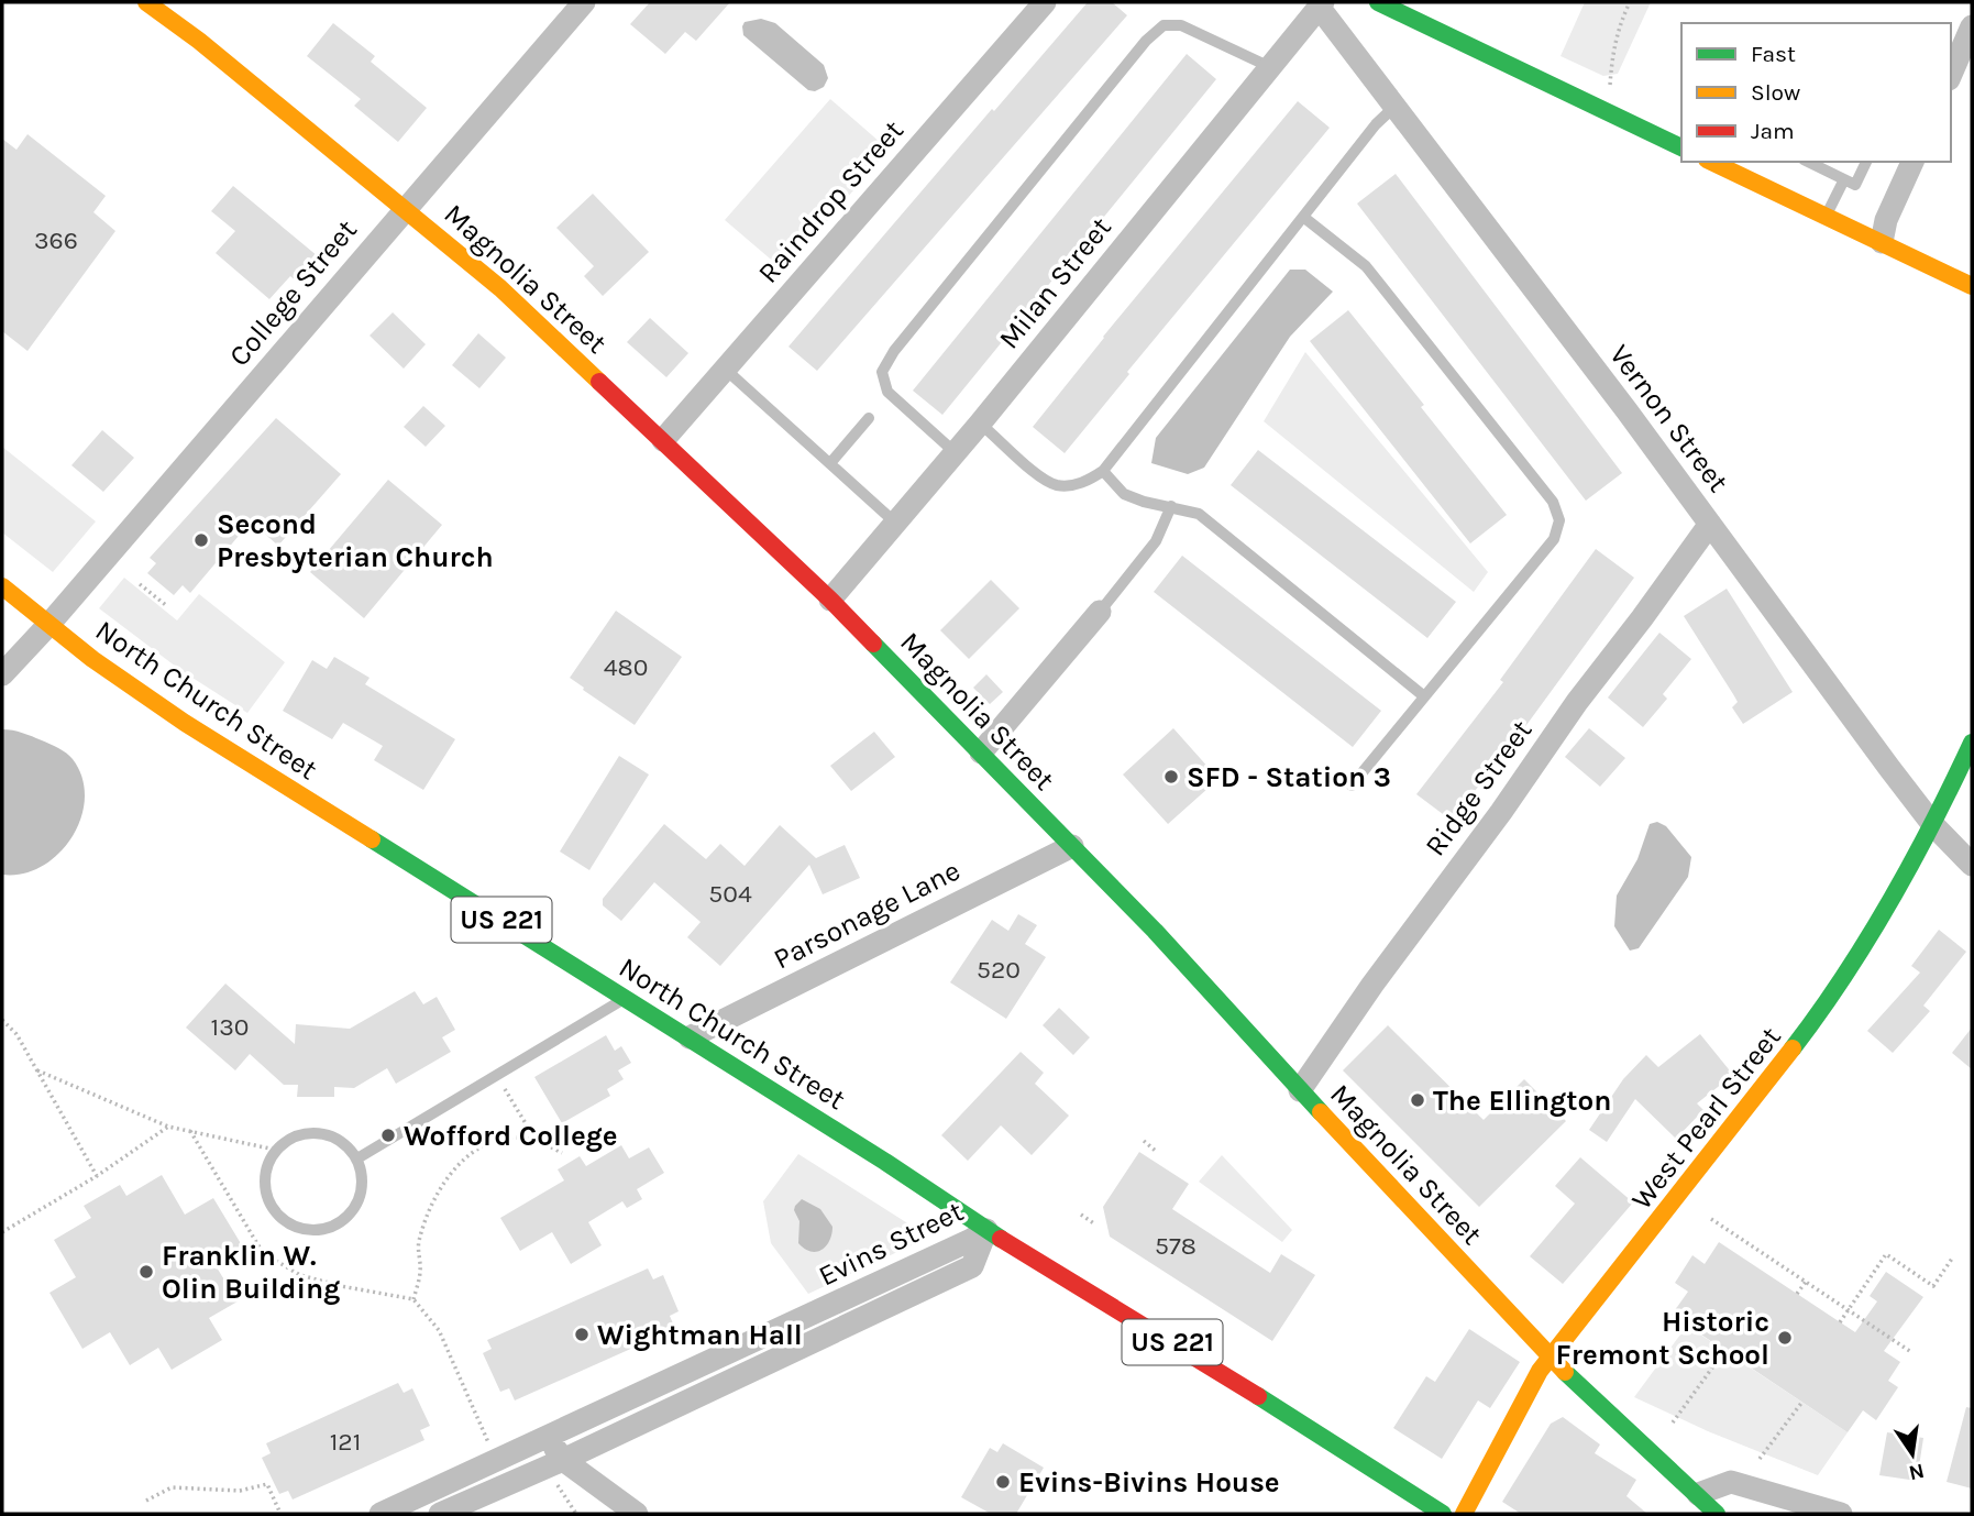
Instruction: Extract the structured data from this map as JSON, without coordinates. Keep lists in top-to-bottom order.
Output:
{
  "streets": {
    "street": [
      "Raindrop Street",
      "Magnolia Street",
      "Milan Street",
      "College Street",
      "Vernon Street",
      "North Church Street",
      "Ridge Street",
      "Parsonage Lane",
      "US 221",
      "West Pearl Street",
      "Evins Street"
    ]
  },
  "crossings": [
    ["Raindrop Street", "Magnolia Street"],
    ["Magnolia Street", "Milan Street"],
    ["Magnolia Street", "College Street"],
    ["Magnolia Street", "Ridge Street"],
    ["Magnolia Street", "Parsonage Lane"],
    ["Magnolia Street", "West Pearl Street"],
    ["Milan Street", "Vernon Street"],
    ["College Street", "North Church Street"],
    ["Vernon Street", "Ridge Street"],
    ["Vernon Street", "West Pearl Street"],
    ["North Church Street", "Parsonage Lane"],
    ["North Church Street", "Evins Street"]
  ],
  "places": [
    "Second Presbyterian Church",
    "SFD - Station 3",
    "The Ellington",
    "Wofford College",
    "Franklin W. Olin Building",
    "Wightman Hall",
    "Historic Fremont School",
    "Evins-Bivins House"
  ],
  "house_numbers": [
    "366",
    "480",
    "504",
    "520",
    "130",
    "578",
    "121"
  ],
  "legend": ["Fast", "Slow", "Jam"],
  "north": "bottom"
}
